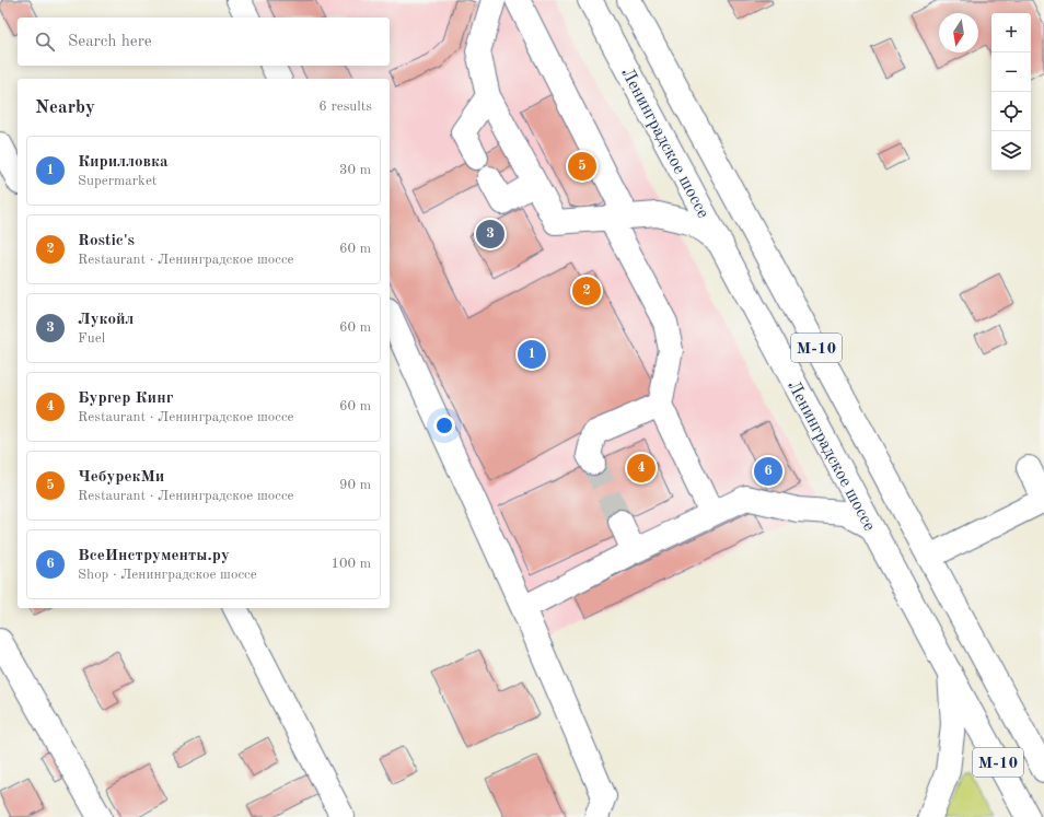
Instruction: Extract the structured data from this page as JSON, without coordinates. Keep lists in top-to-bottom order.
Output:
{
  "streets": {
    "main road": ["Ленинградское шоссе", "М-10"]
  },
  "north": "bottom",
  "page": {
    "map_buttons": ["+", "−"],
    "search": "Search here",
    "heading": ["Nearby", "6 results"],
    "list": [
      {
        "mark": "1",
        "name": "Кирилловка",
        "note": "Supermarket",
        "value": "30 m"
      },
      {
        "mark": "2",
        "name": "Rostic's",
        "note": "Restaurant · Ленинградское шоссе",
        "value": "60 m"
      },
      {
        "mark": "3",
        "name": "Лукойл",
        "note": "Fuel",
        "value": "60 m"
      },
      {
        "mark": "4",
        "name": "Бургер Кинг",
        "note": "Restaurant · Ленинградское шоссе",
        "value": "60 m"
      },
      {
        "mark": "5",
        "name": "ЧебурекМи",
        "note": "Restaurant · Ленинградское шоссе",
        "value": "90 m"
      },
      {
        "mark": "6",
        "name": "ВсеИнструменты.ру",
        "note": "Shop · Ленинградское шоссе",
        "value": "100 m"
      }
    ],
    "pins": [
      "5",
      "3",
      "2",
      "1",
      "4",
      "6"
    ]
  }
}
